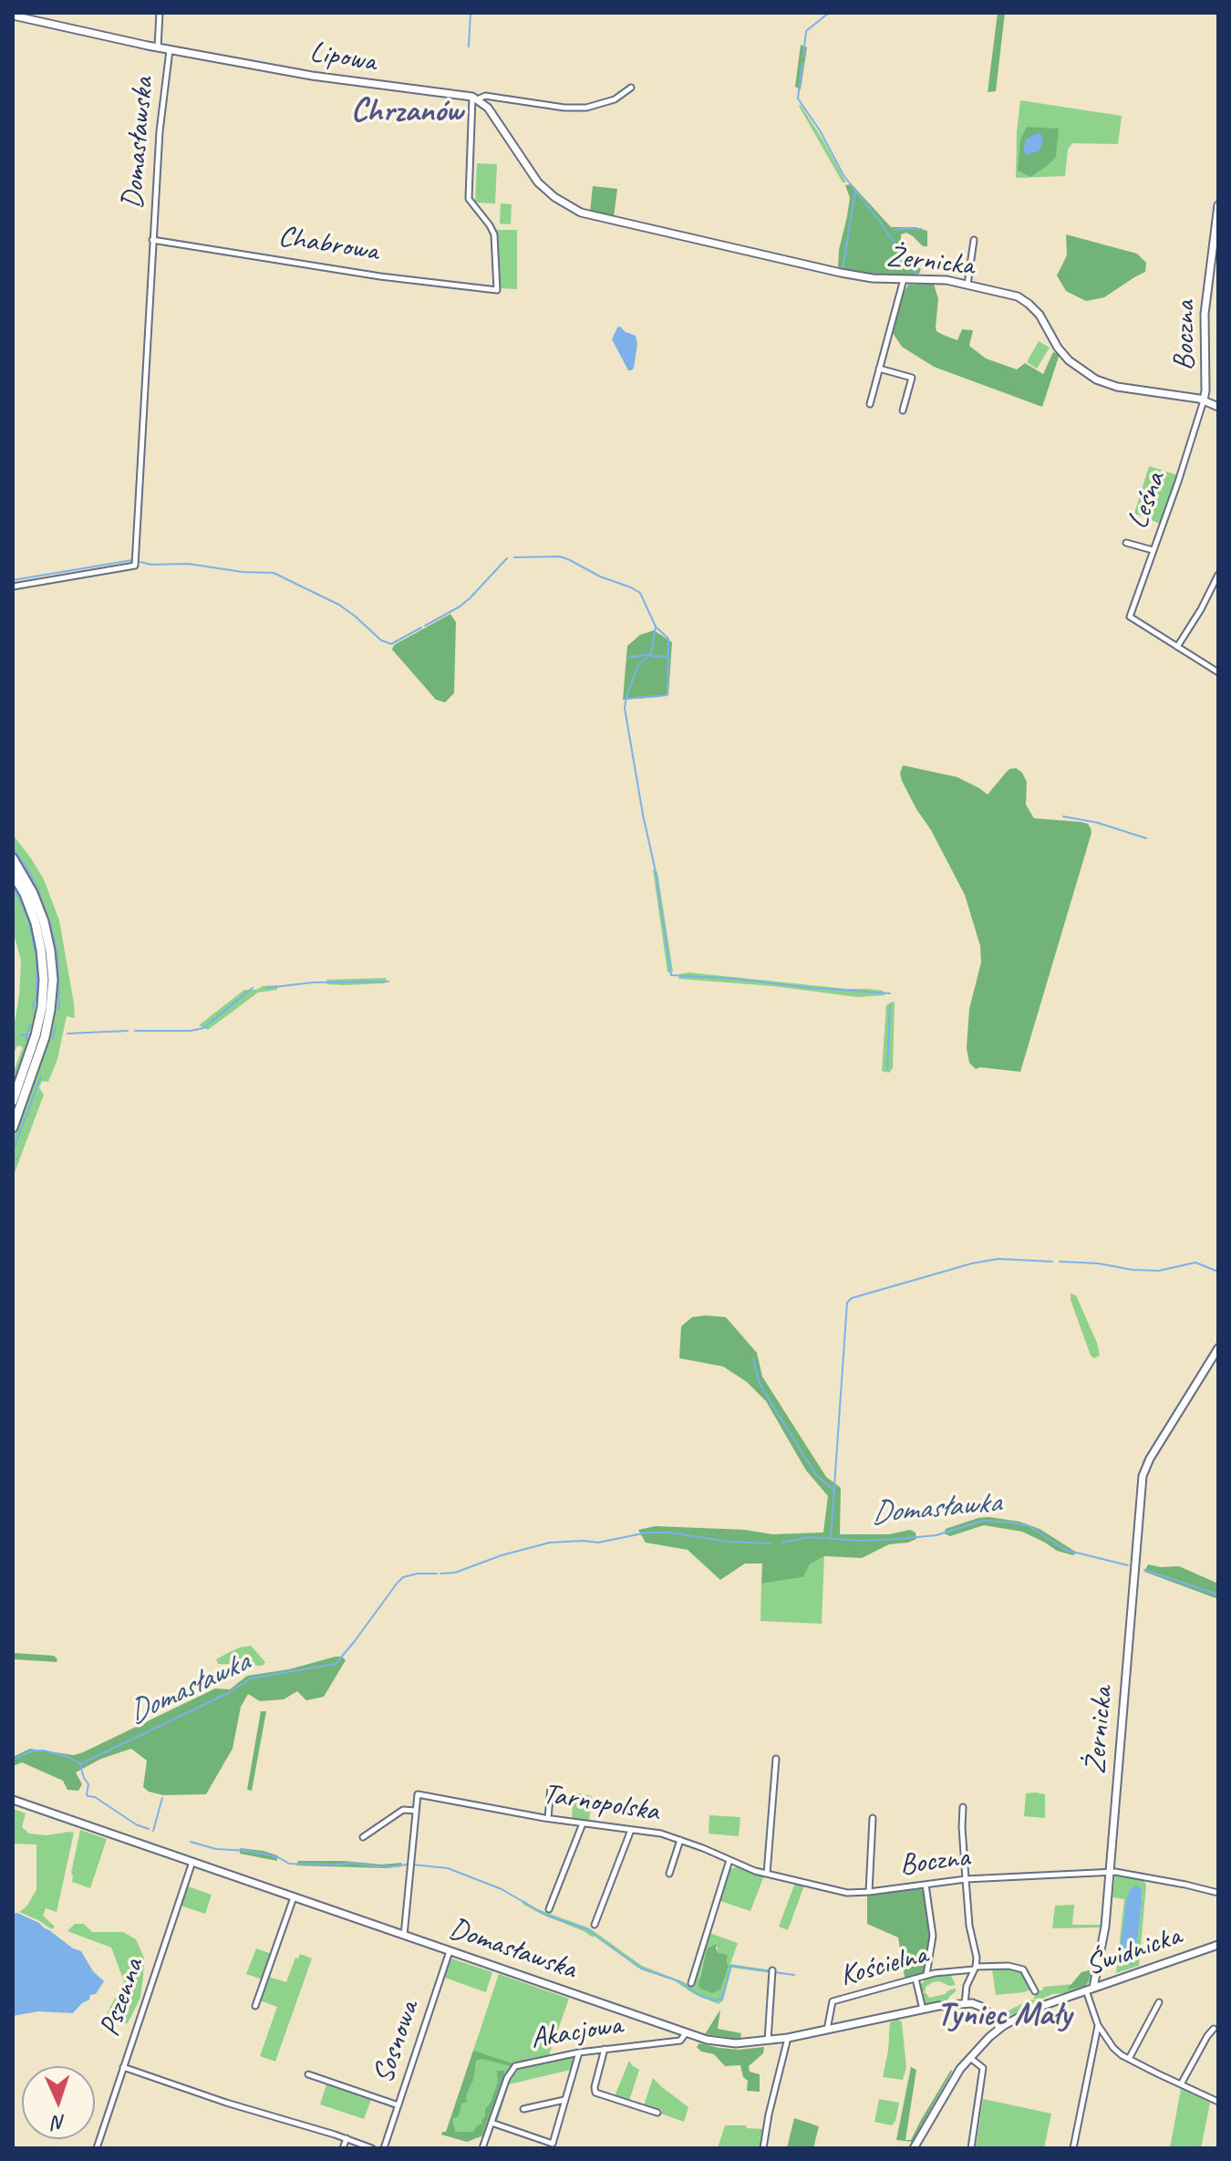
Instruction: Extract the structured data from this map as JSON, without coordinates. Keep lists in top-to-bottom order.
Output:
{
  "streets": {
    "street": [
      "Lipowa",
      "Domasławska",
      "Chabrowa",
      "Żernicka",
      "Boczna",
      "Leśna",
      "Tarnopolska",
      "Świdnicka",
      "Kościelna",
      "Pszenna",
      "Akacjowa",
      "Sosnowa"
    ]
  },
  "crossings": [
    ["Lipowa", "Domasławska"],
    ["Lipowa", "Chabrowa"],
    ["Lipowa", "Żernicka"],
    ["Domasławska", "Chabrowa"],
    ["Domasławska", "Kościelna"],
    ["Domasławska", "Pszenna"],
    ["Domasławska", "Akacjowa"],
    ["Domasławska", "Sosnowa"],
    ["Chabrowa", "Żernicka"],
    ["Żernicka", "Boczna"],
    ["Żernicka", "Leśna"],
    ["Żernicka", "Świdnicka"],
    ["Boczna", "Leśna"],
    ["Boczna", "Tarnopolska"],
    ["Boczna", "Kościelna"]
  ],
  "districts": ["Chrzanów", "Tyniec Mały"],
  "water": ["Domasławka"],
  "north": "bottom"
}
